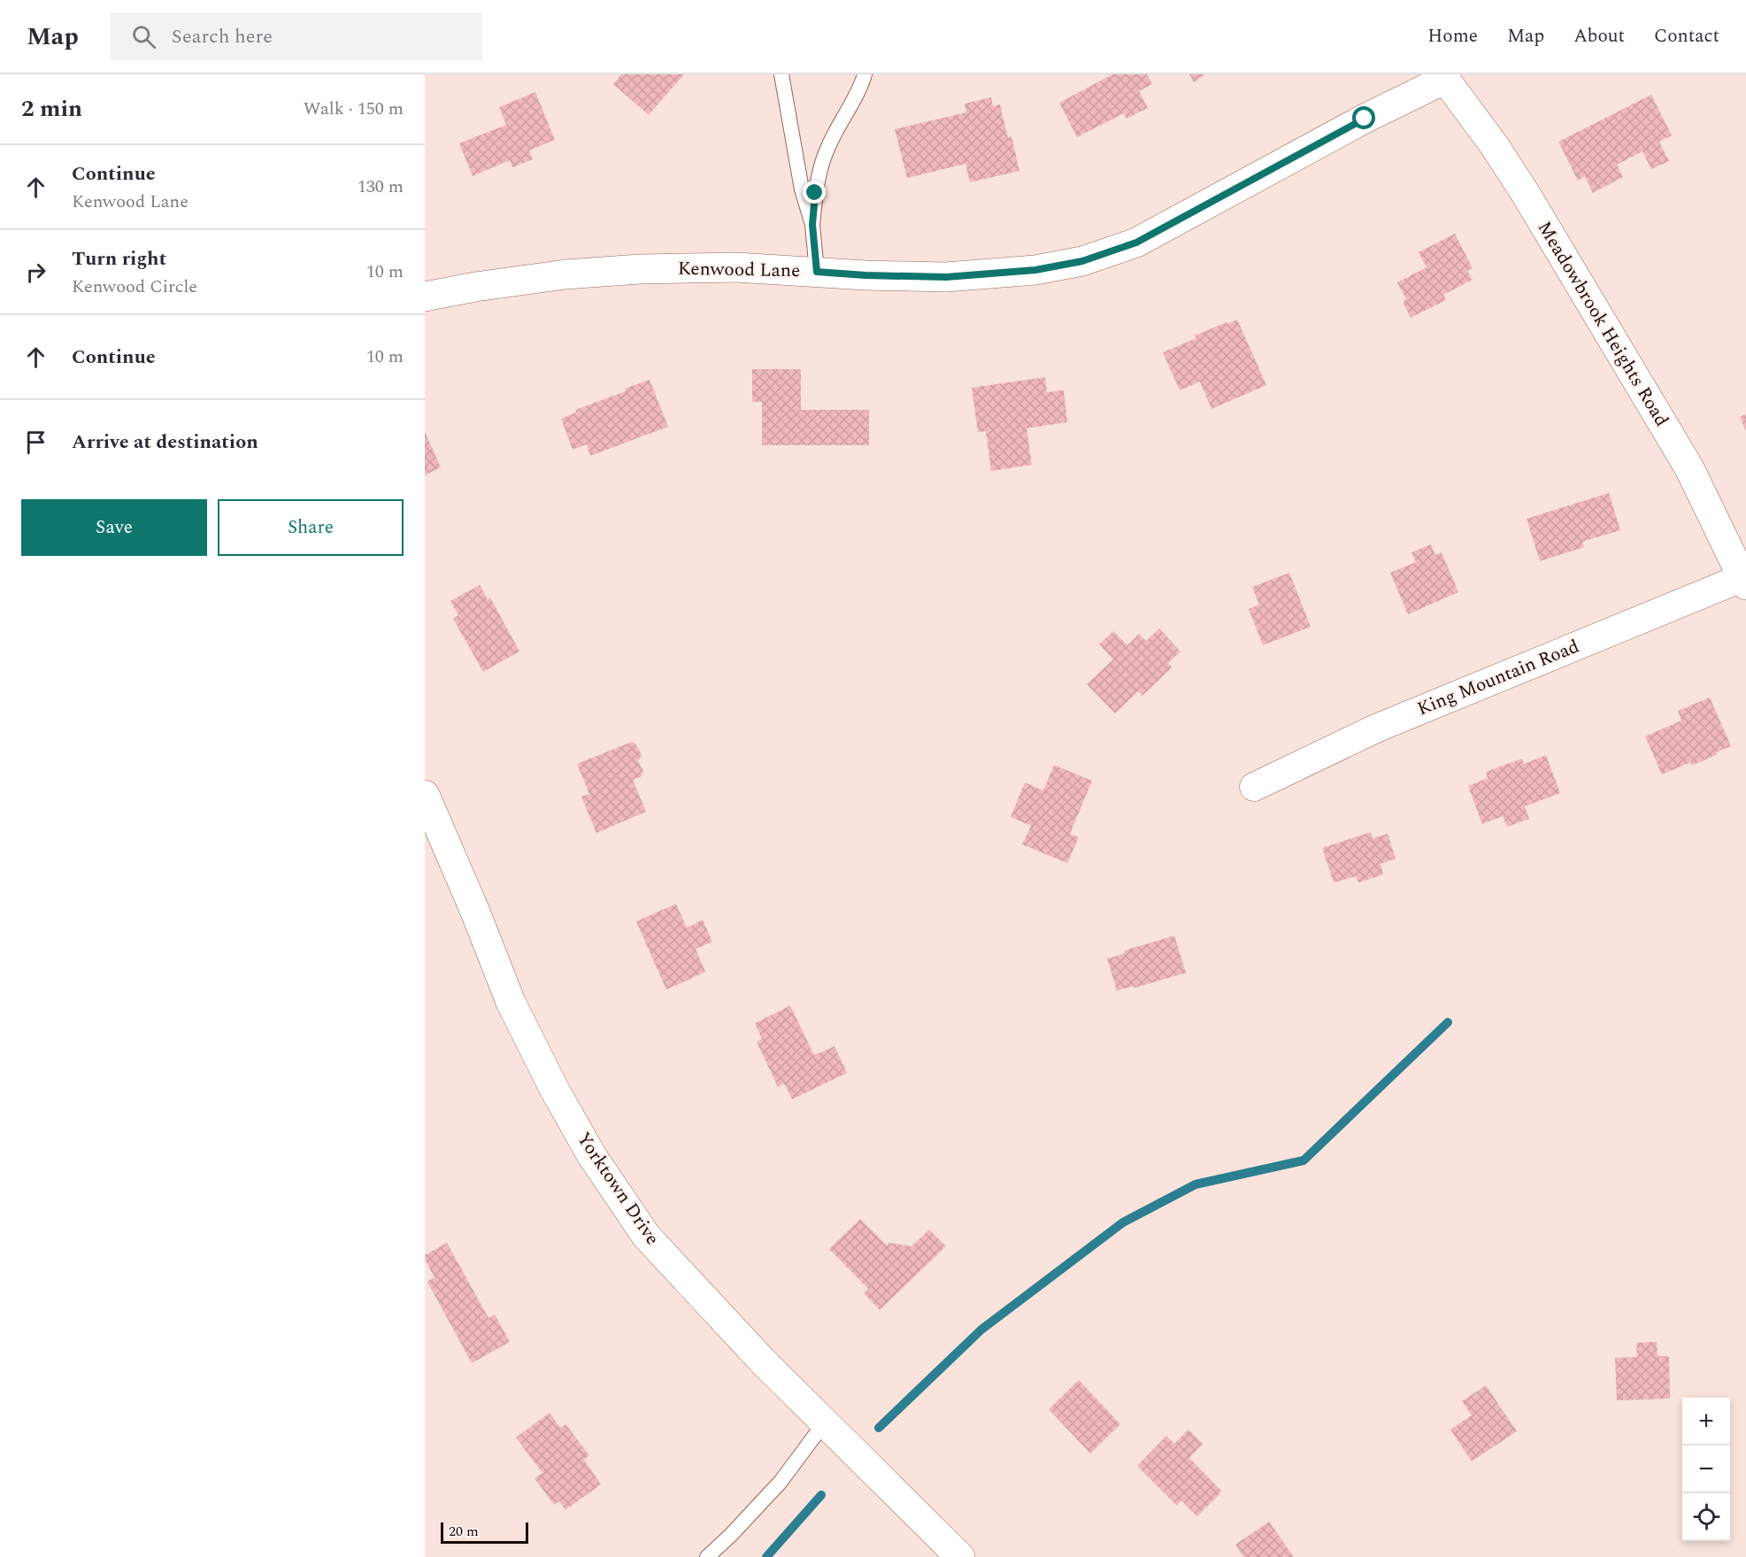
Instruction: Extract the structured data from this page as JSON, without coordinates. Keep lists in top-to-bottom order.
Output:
{
  "streets": {
    "street": [
      "Kenwood Lane",
      "Meadowbrook Heights Road",
      "King Mountain Road",
      "Yorktown Drive"
    ]
  },
  "crossings": [
    ["Kenwood Lane", "Meadowbrook Heights Road"],
    ["Meadowbrook Heights Road", "King Mountain Road"]
  ],
  "scale_bar": "20 m",
  "page": {
    "header": "Map",
    "search": "Search here",
    "nav": [
      "Home",
      "Map",
      "About",
      "Contact"
    ],
    "heading": ["2 min", "Walk · 150 m"],
    "list": [
      ["Continue", "Kenwood Lane", "130 m"],
      ["Turn right", "Kenwood Circle", "10 m"],
      ["Continue", "10 m"],
      "Arrive at destination"
    ],
    "buttons": ["Save", "Share"],
    "map_buttons": ["+", "−"],
    "scale": "20 m"
  }
}
